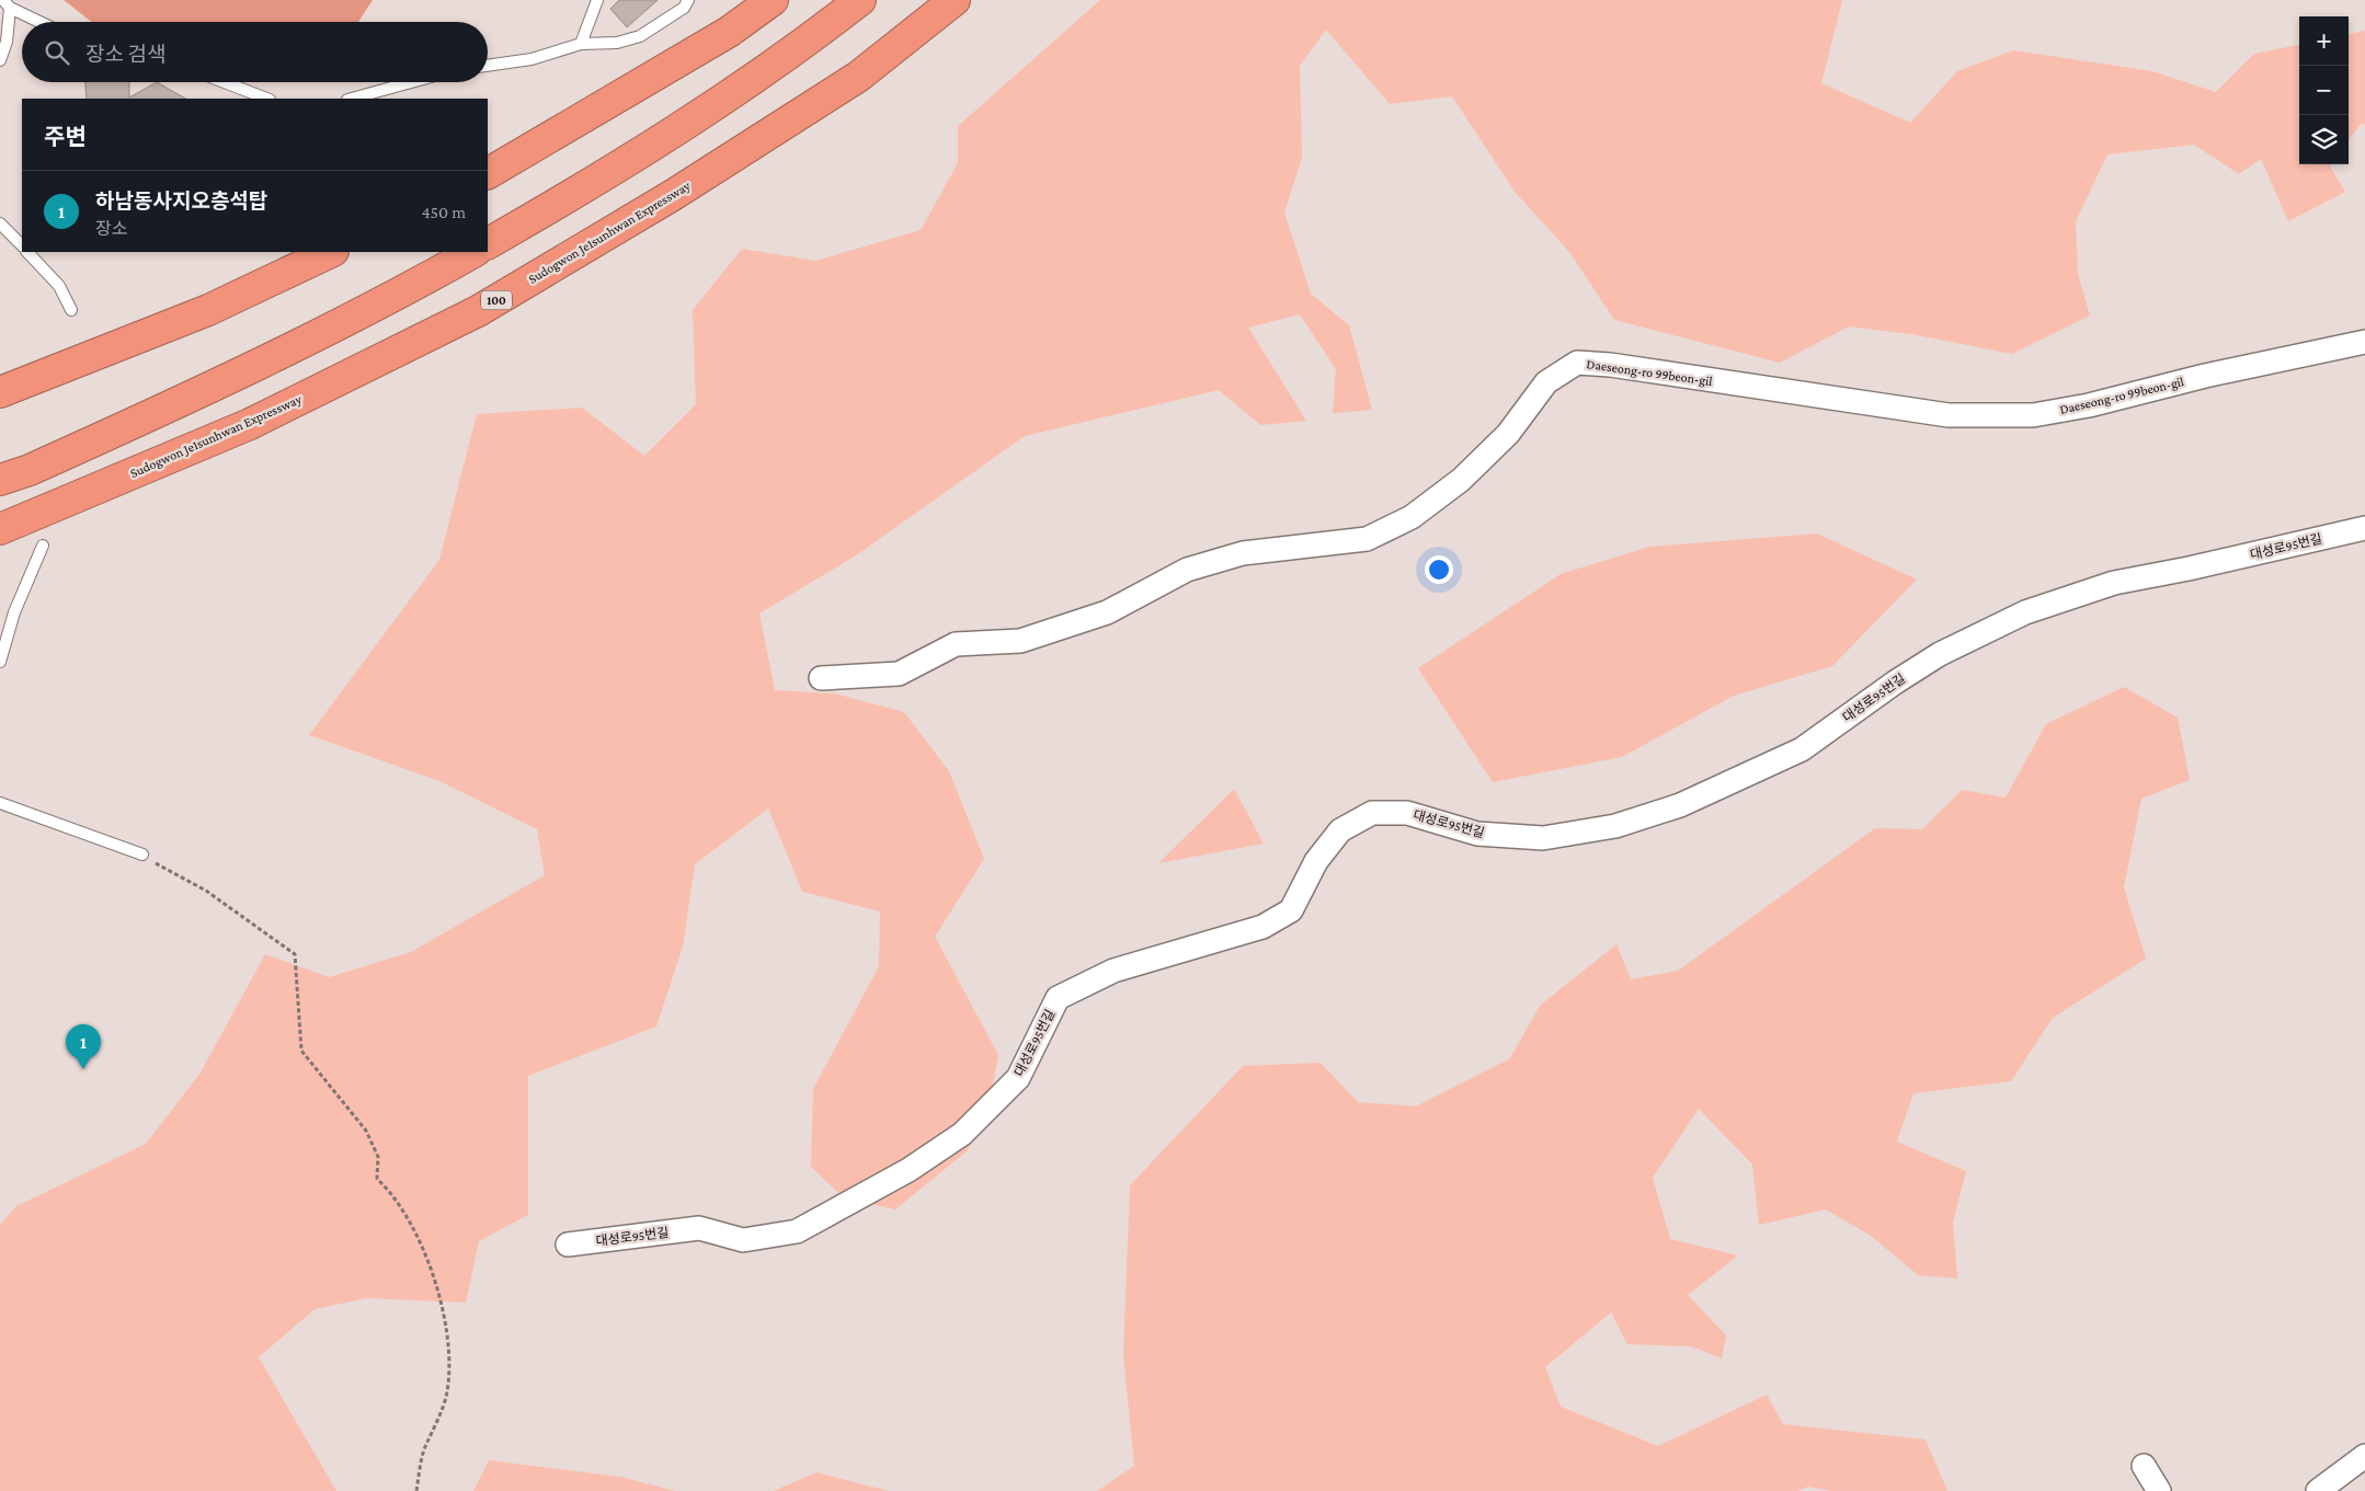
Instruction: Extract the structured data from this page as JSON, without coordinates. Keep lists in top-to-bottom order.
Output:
{
  "streets": {
    "highway": ["Sudogwon Je1sunhwan Expressway", "100"],
    "street": ["Daeseong-ro 99beon-gil", "대성로95번길"]
  },
  "page": {
    "map_buttons": ["+", "−"],
    "search": "장소 검색",
    "heading": "주변",
    "list": [
      {
        "mark": "1",
        "name": "하남동사지오층석탑",
        "note": "장소",
        "value": "450 m"
      }
    ],
    "pins": "1"
  }
}
